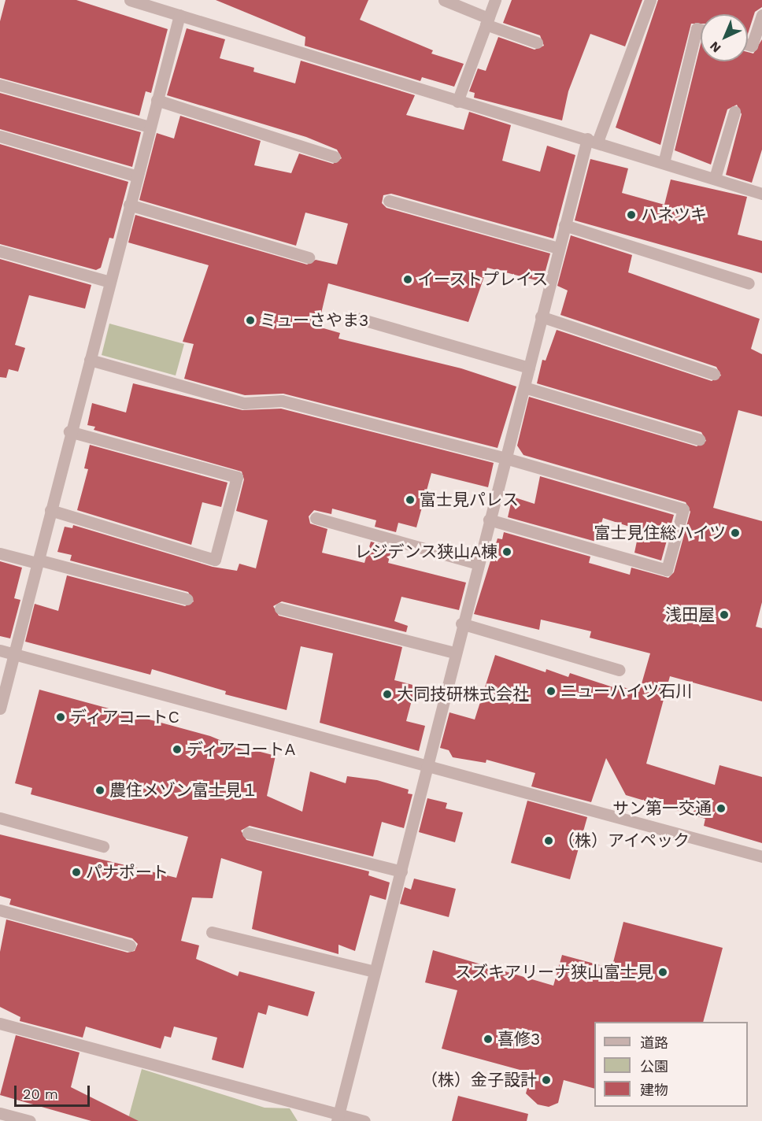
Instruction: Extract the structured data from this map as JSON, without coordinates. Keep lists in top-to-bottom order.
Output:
{
  "places": [
    "ハネツキ",
    "イーストプレイス",
    "ミューさやま3",
    "富士見パレス",
    "富士見住総ハイツ",
    "レジデンス狭山A棟",
    "浅田屋",
    "ニューハイツ石川",
    "大同技研株式会社",
    "ディアコートC",
    "ディアコートA",
    "農住メゾン富士見１",
    "サン第一交通",
    "（株）アイペック",
    "パナポート",
    "スズキアリーナ狭山富士見",
    "喜修3",
    "（株）金子設計"
  ],
  "legend": ["道路", "公園", "建物"],
  "scale_bar": "20 m",
  "north": "bottom left"
}
